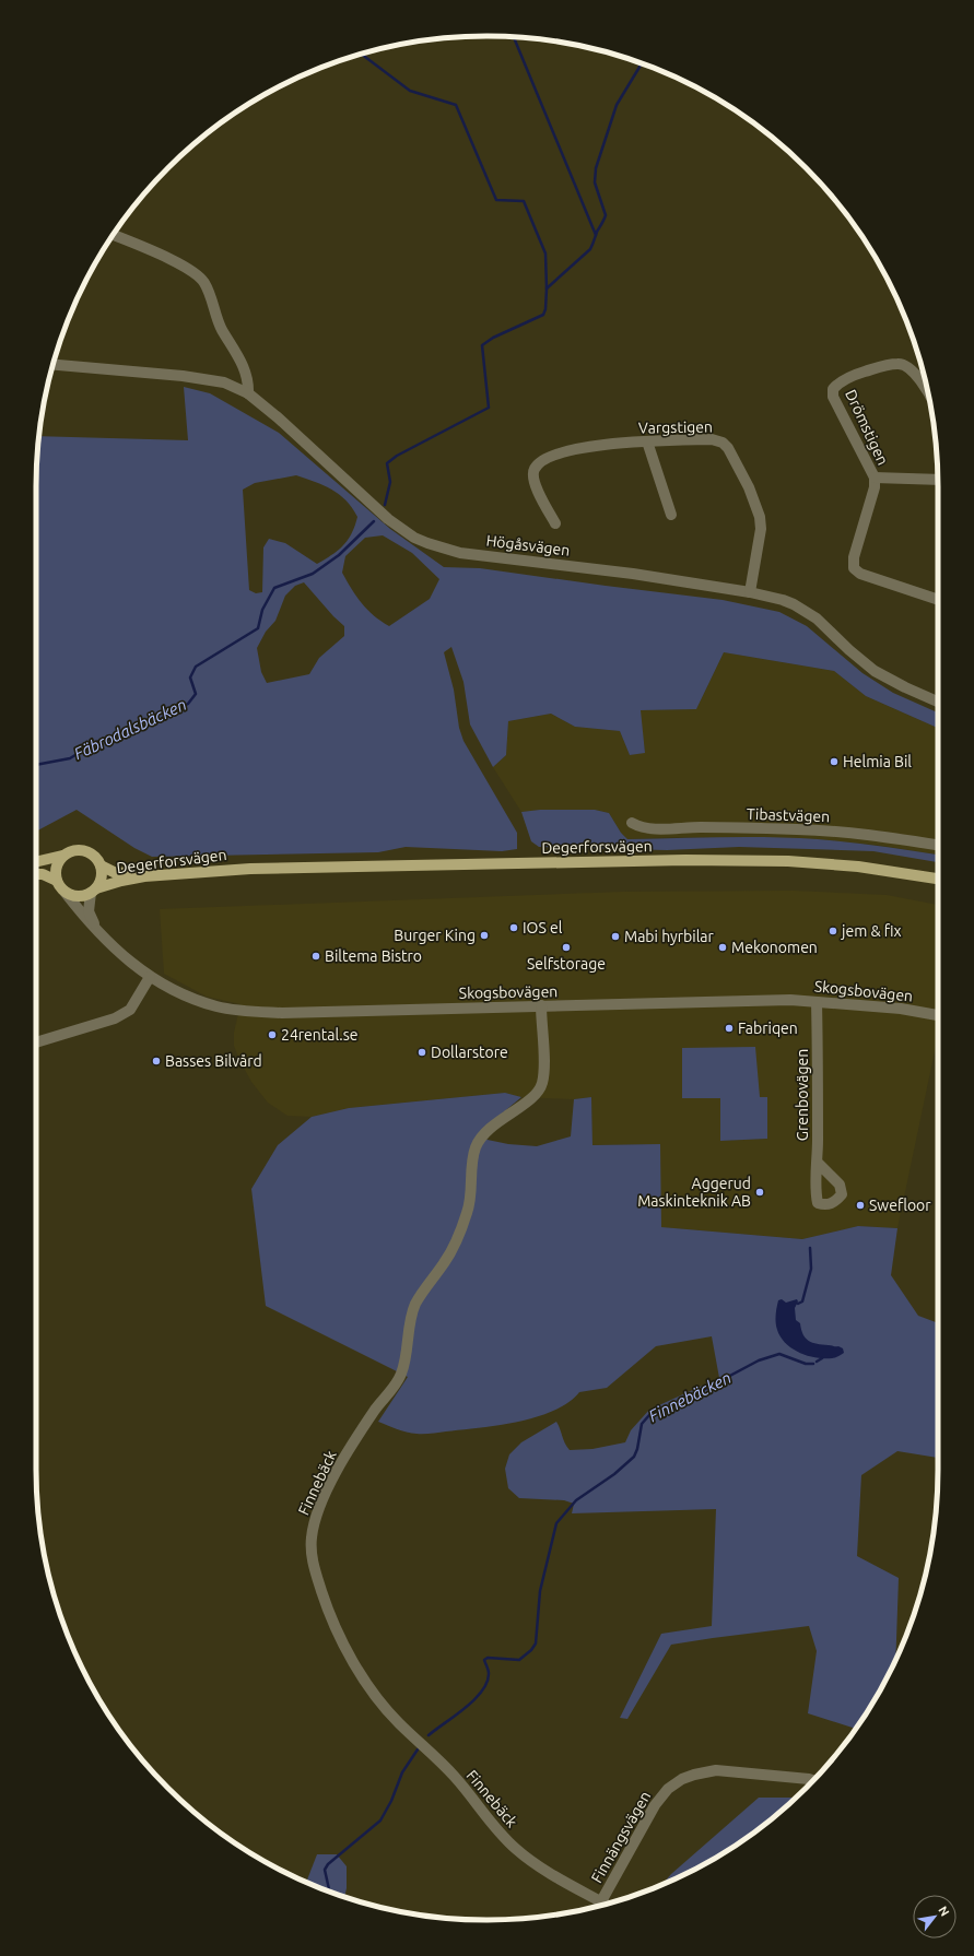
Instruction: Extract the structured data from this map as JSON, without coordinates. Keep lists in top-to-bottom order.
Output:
{
  "streets": {
    "main road": ["Degerforsvägen"],
    "street": [
      "Vargstigen",
      "Drömstigen",
      "Högåsvägen",
      "Tibastvägen",
      "Skogsbovägen",
      "Grenbovägen",
      "Finnebäck",
      "Finnängsvägen"
    ]
  },
  "crossings": [
    ["Vargstigen", "Högåsvägen"],
    ["Degerforsvägen", "Skogsbovägen"],
    ["Skogsbovägen", "Grenbovägen"],
    ["Skogsbovägen", "Finnebäck"],
    ["Finnebäck", "Finnängsvägen"]
  ],
  "water": ["Fäbrodalsbäcken", "Finnebäcken"],
  "places": [
    "Helmia Bil",
    "IOS el",
    "jem & fix",
    "Burger King",
    "Mabi hyrbilar",
    "Selfstorage",
    "Mekonomen",
    "Biltema Bistro",
    "Fabriqen",
    "24rental.se",
    "Dollarstore",
    "Basses Bilvård",
    "Aggerud Maskinteknik AB",
    "Swefloor"
  ],
  "north": "top right"
}
